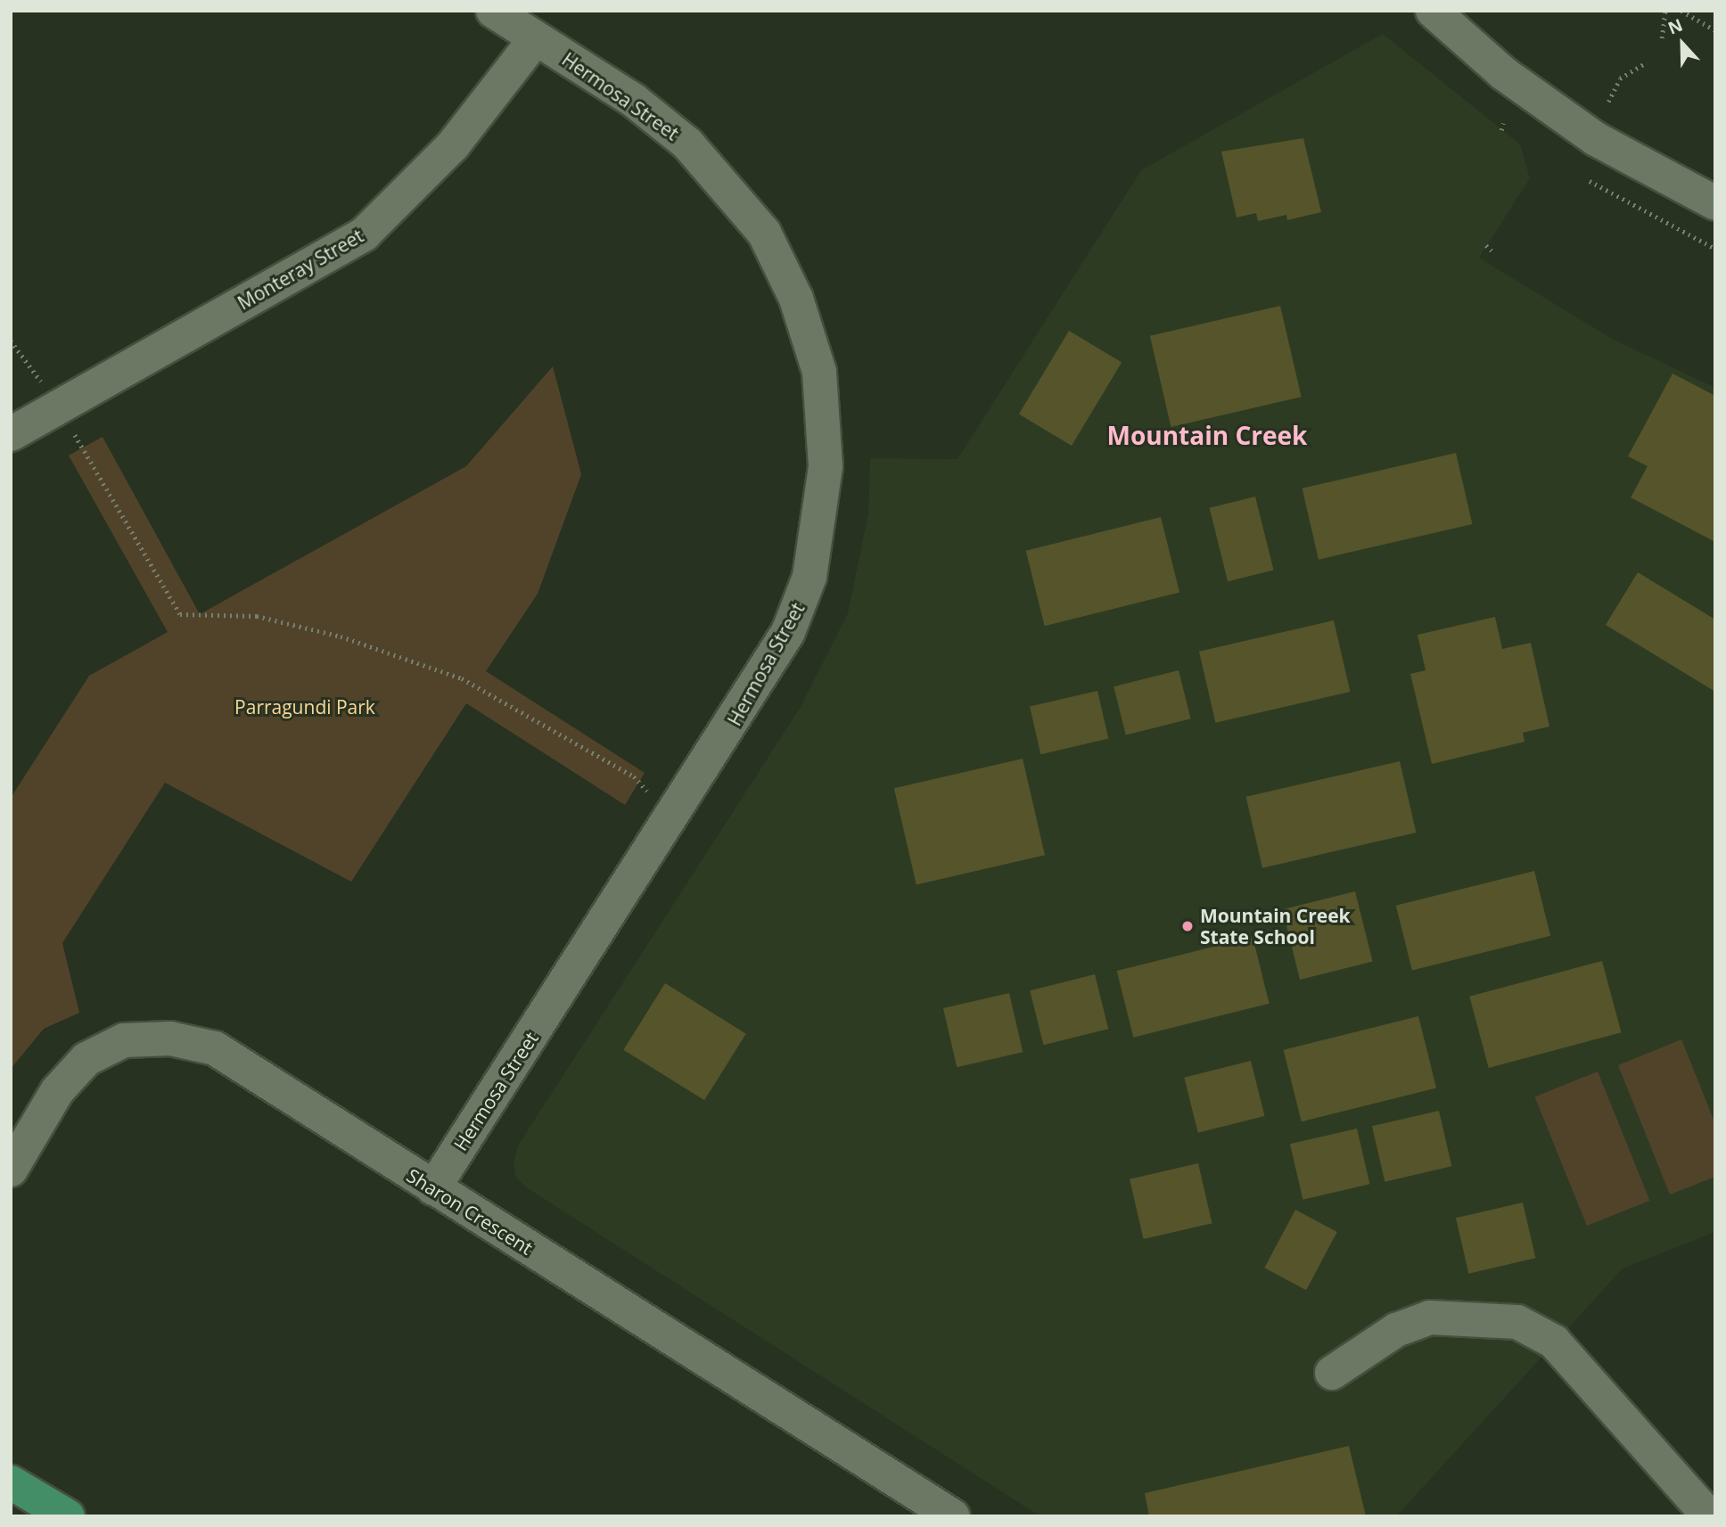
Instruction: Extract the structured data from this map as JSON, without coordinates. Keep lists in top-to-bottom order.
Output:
{
  "streets": {
    "street": ["Hermosa Street", "Monteray Street", "Sharon Crescent"]
  },
  "crossings": [
    ["Hermosa Street", "Monteray Street"],
    ["Hermosa Street", "Sharon Crescent"]
  ],
  "districts": ["Mountain Creek"],
  "parks": ["Parragundi Park"],
  "places": ["Mountain Creek State School"],
  "north": "top"
}
